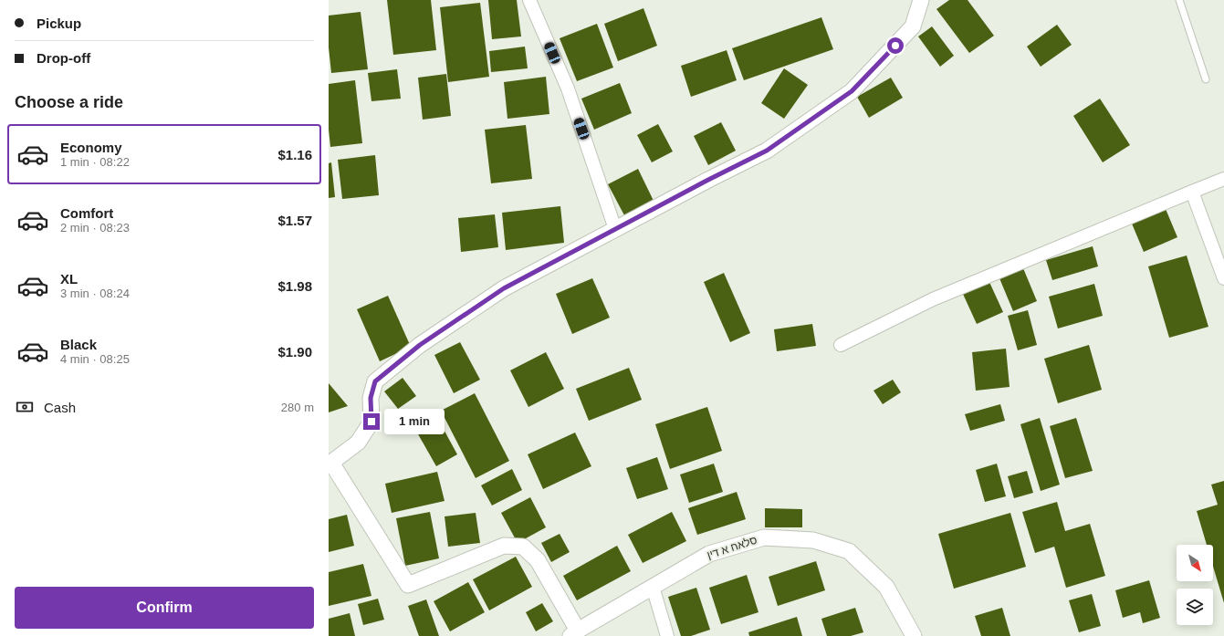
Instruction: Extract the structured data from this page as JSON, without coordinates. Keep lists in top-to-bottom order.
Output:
{
  "streets": {
    "street": ["סלאח א דין"]
  },
  "north": "bottom right",
  "page": {
    "banner": ["Pickup", "Drop-off"],
    "heading": "Choose a ride",
    "list": [
      {
        "name": "Economy",
        "note": "1 min · 08:22",
        "value": "$1.16"
      },
      {
        "name": "Comfort",
        "note": "2 min · 08:23",
        "value": "$1.57"
      },
      {
        "name": "XL",
        "note": "3 min · 08:24",
        "value": "$1.98"
      },
      {
        "name": "Black",
        "note": "4 min · 08:25",
        "value": "$1.90"
      }
    ],
    "pay": ["Cash", "280 m"],
    "bubble": "1 min",
    "buttons": "Confirm"
  }
}
